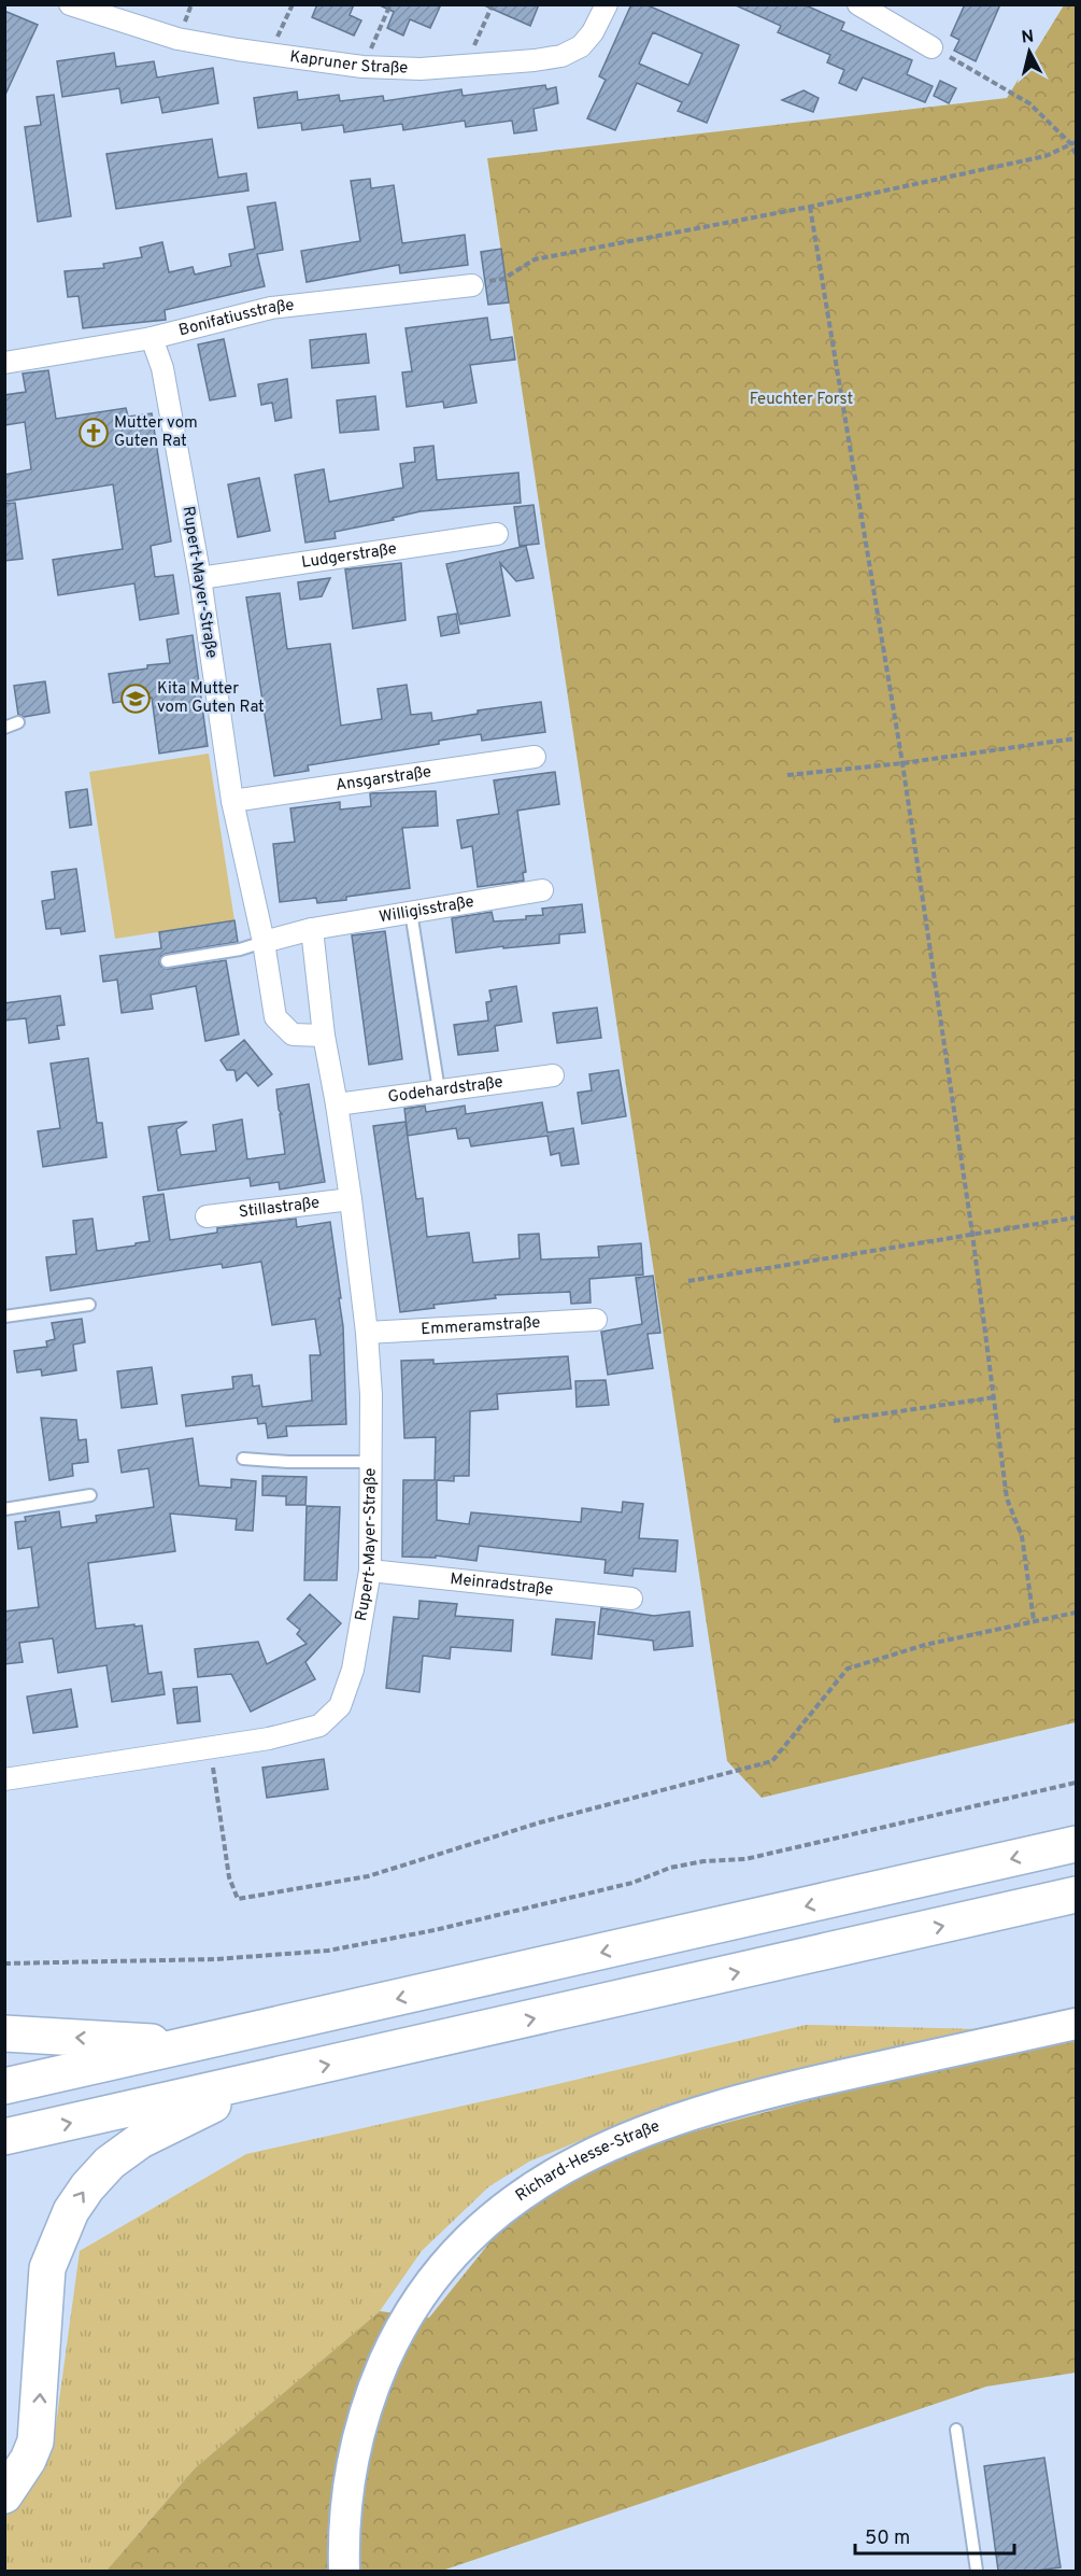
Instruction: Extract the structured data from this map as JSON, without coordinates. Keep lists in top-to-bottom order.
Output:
{
  "streets": {
    "street": [
      "Kapruner Straße",
      "Bonifatiusstraße",
      "Ludgerstraße",
      "Rupert-Mayer-Straße",
      "Ansgarstraße",
      "Willigisstraße",
      "Godehardstraße",
      "Stillastraße",
      "Emmeramstraße",
      "Meinradstraße",
      "Richard-Hesse-Straße"
    ]
  },
  "crossings": [
    ["Bonifatiusstraße", "Rupert-Mayer-Straße"],
    ["Ludgerstraße", "Rupert-Mayer-Straße"],
    ["Rupert-Mayer-Straße", "Ansgarstraße"],
    ["Rupert-Mayer-Straße", "Willigisstraße"],
    ["Rupert-Mayer-Straße", "Godehardstraße"],
    ["Rupert-Mayer-Straße", "Stillastraße"],
    ["Rupert-Mayer-Straße", "Emmeramstraße"],
    ["Rupert-Mayer-Straße", "Meinradstraße"]
  ],
  "parks": ["Feuchter Forst"],
  "places": {
    "church": ["Mutter vom Guten Rat"],
    "school or university": ["Kita Mutter vom Guten Rat"]
  },
  "scale_bar": "50 m",
  "north": "top"
}
